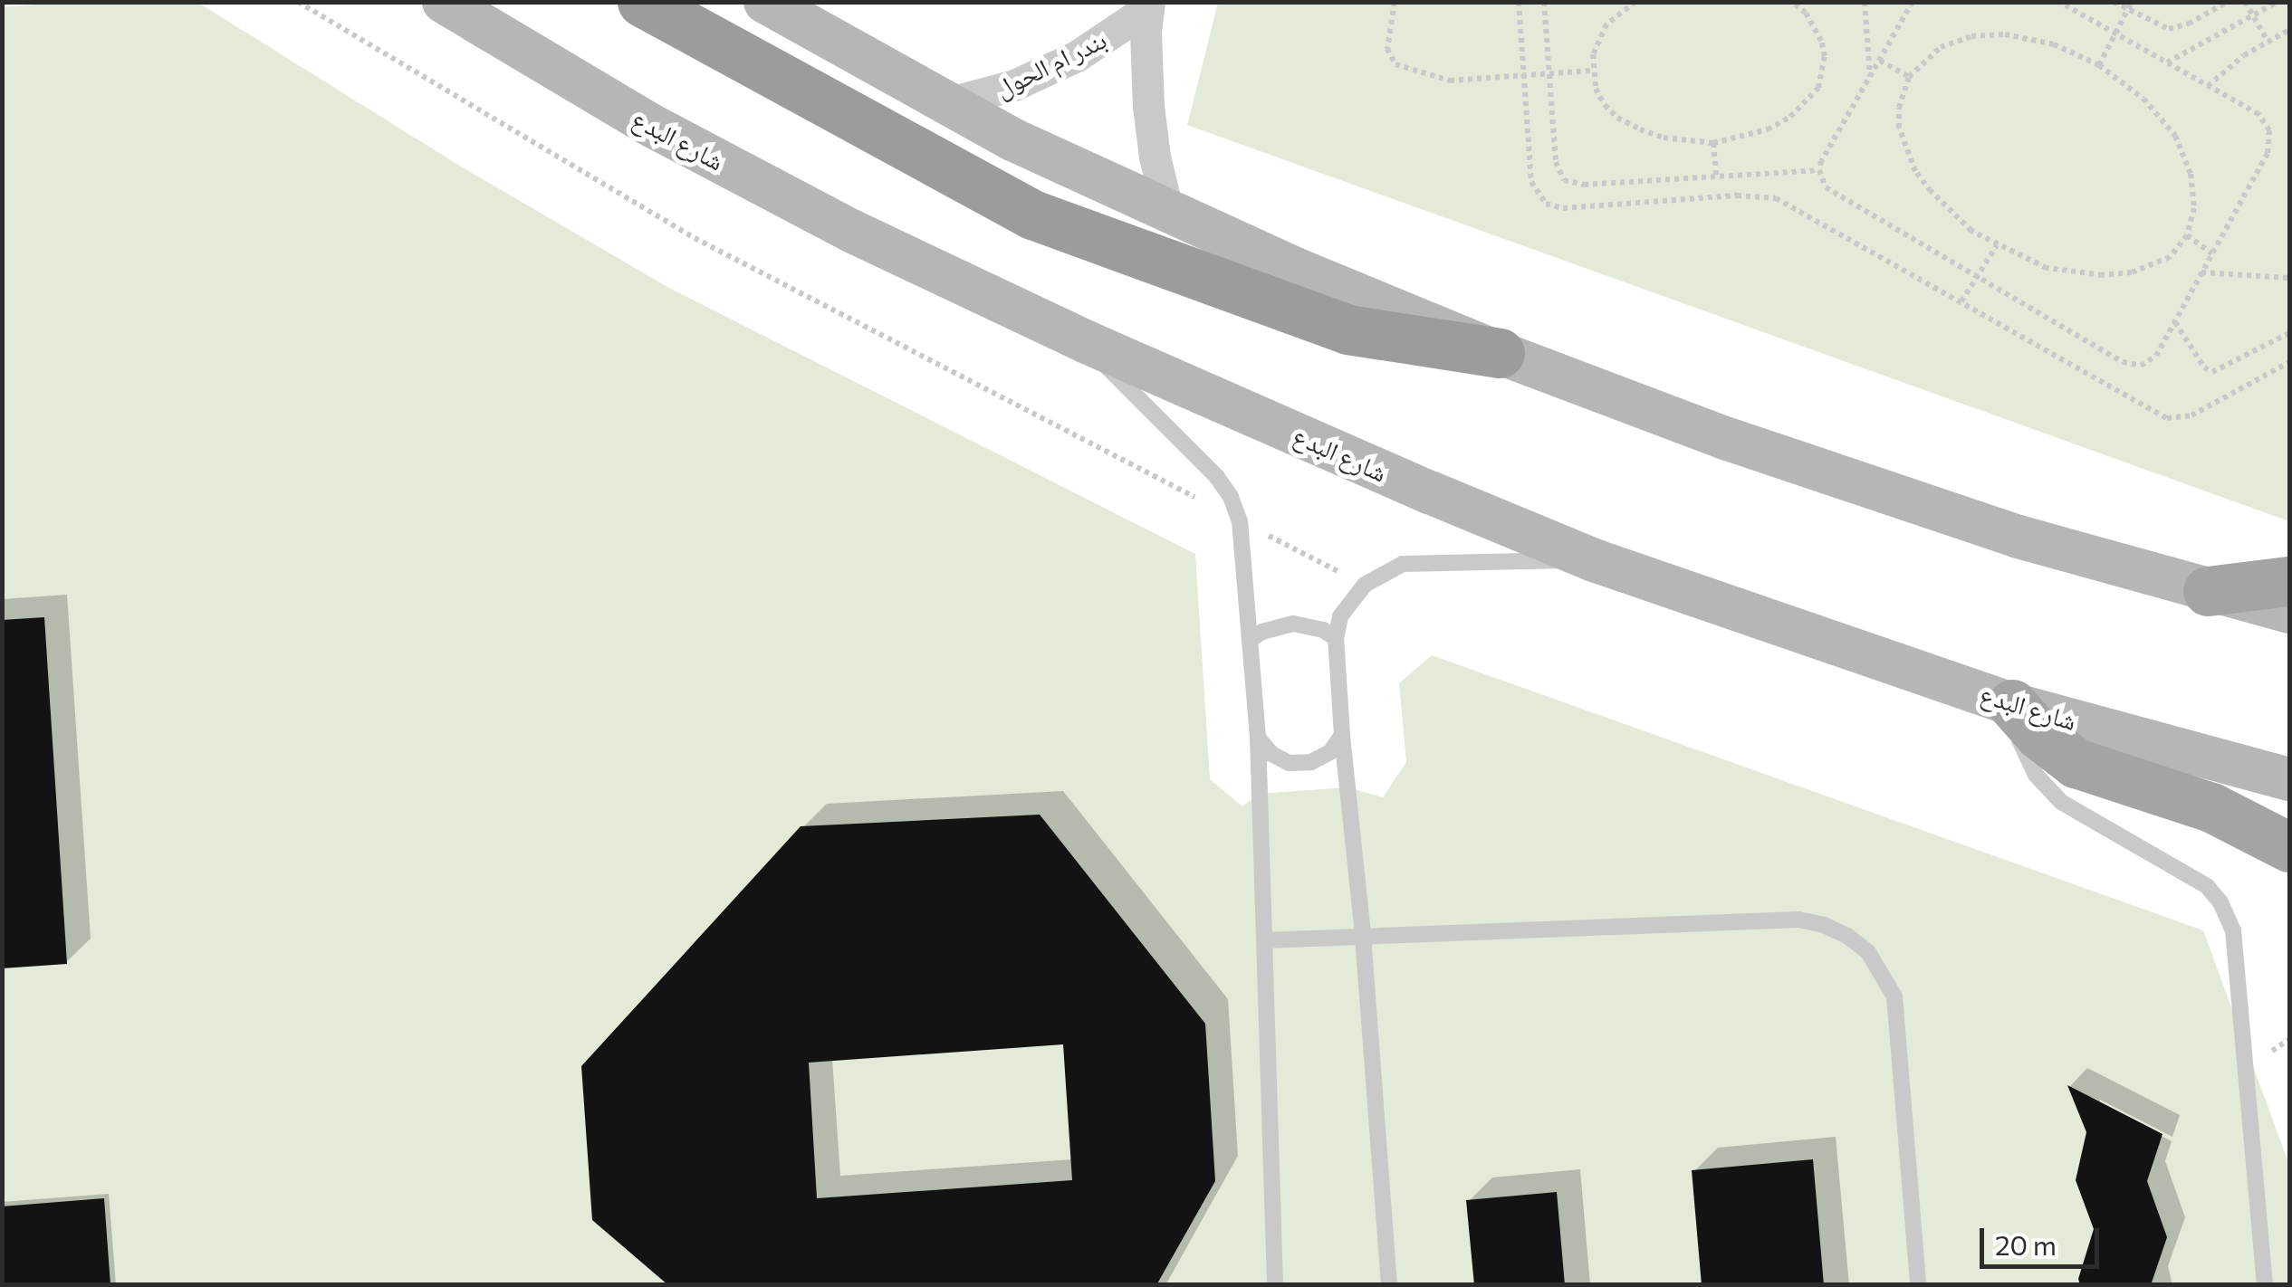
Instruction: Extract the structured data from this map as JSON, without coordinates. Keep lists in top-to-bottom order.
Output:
{
  "streets": {
    "main road": ["شارع البدع"],
    "street": ["بندر ام الحول"]
  },
  "scale_bar": "20 m"
}
